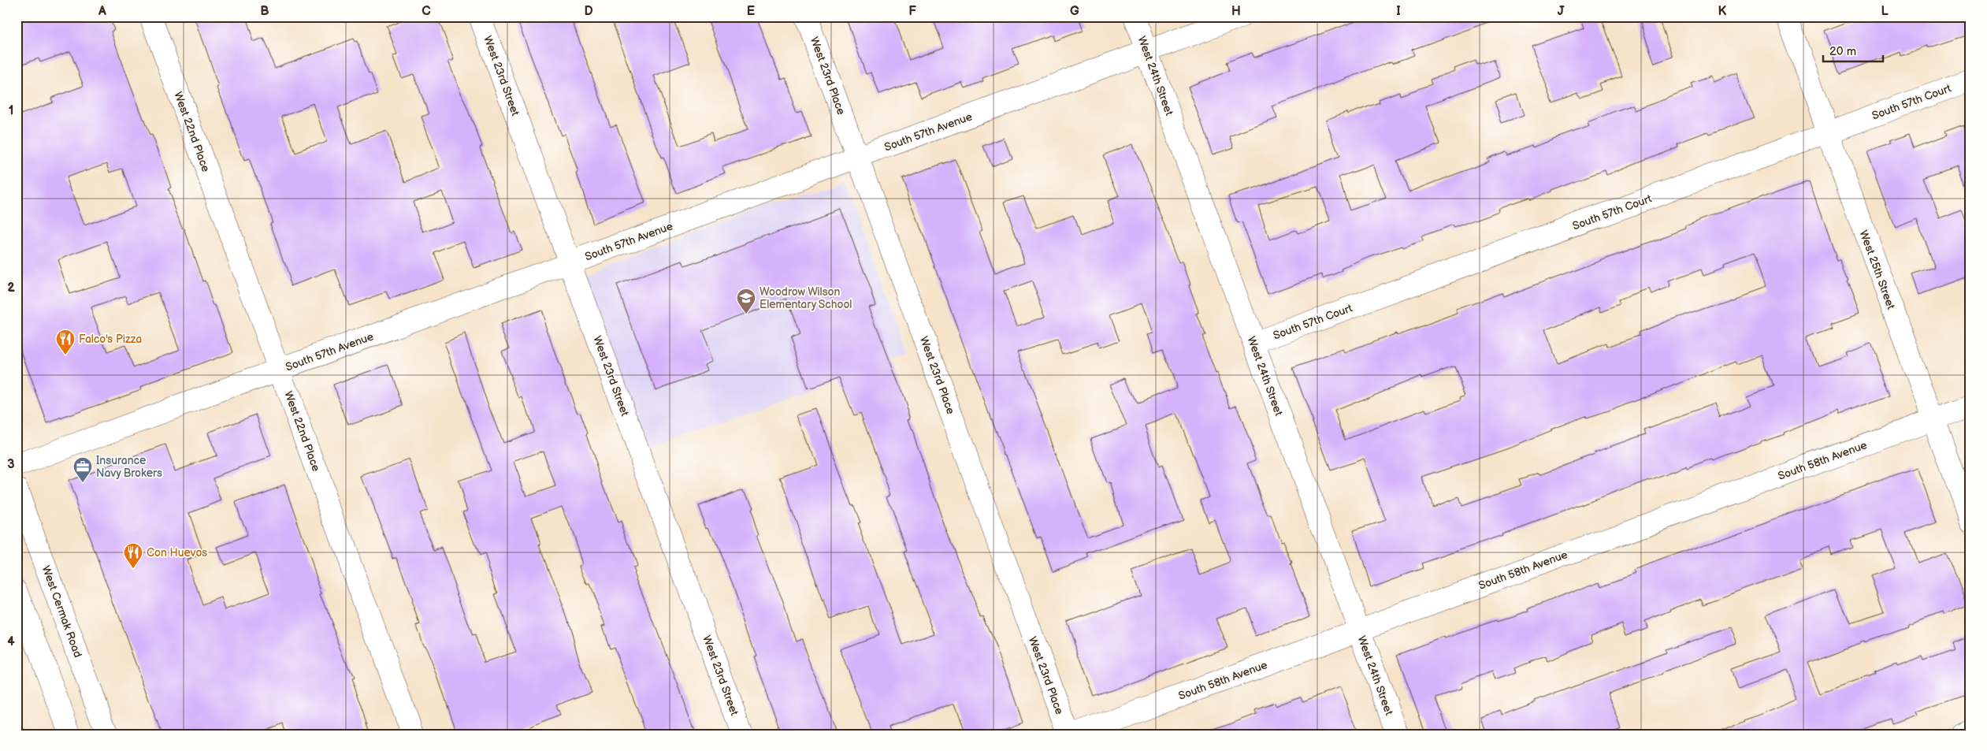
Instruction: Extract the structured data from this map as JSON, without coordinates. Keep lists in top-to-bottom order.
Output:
{
  "streets": {
    "street": [
      "West 23rd Street",
      "West 23rd Place",
      "West 24th Street",
      "South 57th Court",
      "West 22nd Place",
      "South 57th Avenue",
      "West 25th Street",
      "South 58th Avenue",
      "West Cermak Road"
    ]
  },
  "crossings": [
    ["West 23rd Street", "South 57th Avenue"],
    ["West 23rd Place", "South 57th Avenue"],
    ["West 24th Street", "South 57th Court"],
    ["West 24th Street", "South 57th Avenue"],
    ["West 24th Street", "South 58th Avenue"],
    ["South 57th Court", "West 25th Street"],
    ["West 22nd Place", "South 57th Avenue"],
    ["West 25th Street", "South 58th Avenue"]
  ],
  "places": {
    "school or university": ["Woodrow Wilson Elementary School"],
    "restaurant": ["Falco's Pizza", "Con Huevos"],
    "office": ["Insurance Navy Brokers"]
  },
  "scale_bar": "20 m",
  "grid": {
    "columns": [
      "A",
      "B",
      "C",
      "D",
      "E",
      "F",
      "G",
      "H",
      "I",
      "J",
      "K",
      "L"
    ],
    "rows": [
      "1",
      "2",
      "3",
      "4"
    ]
  }
}
